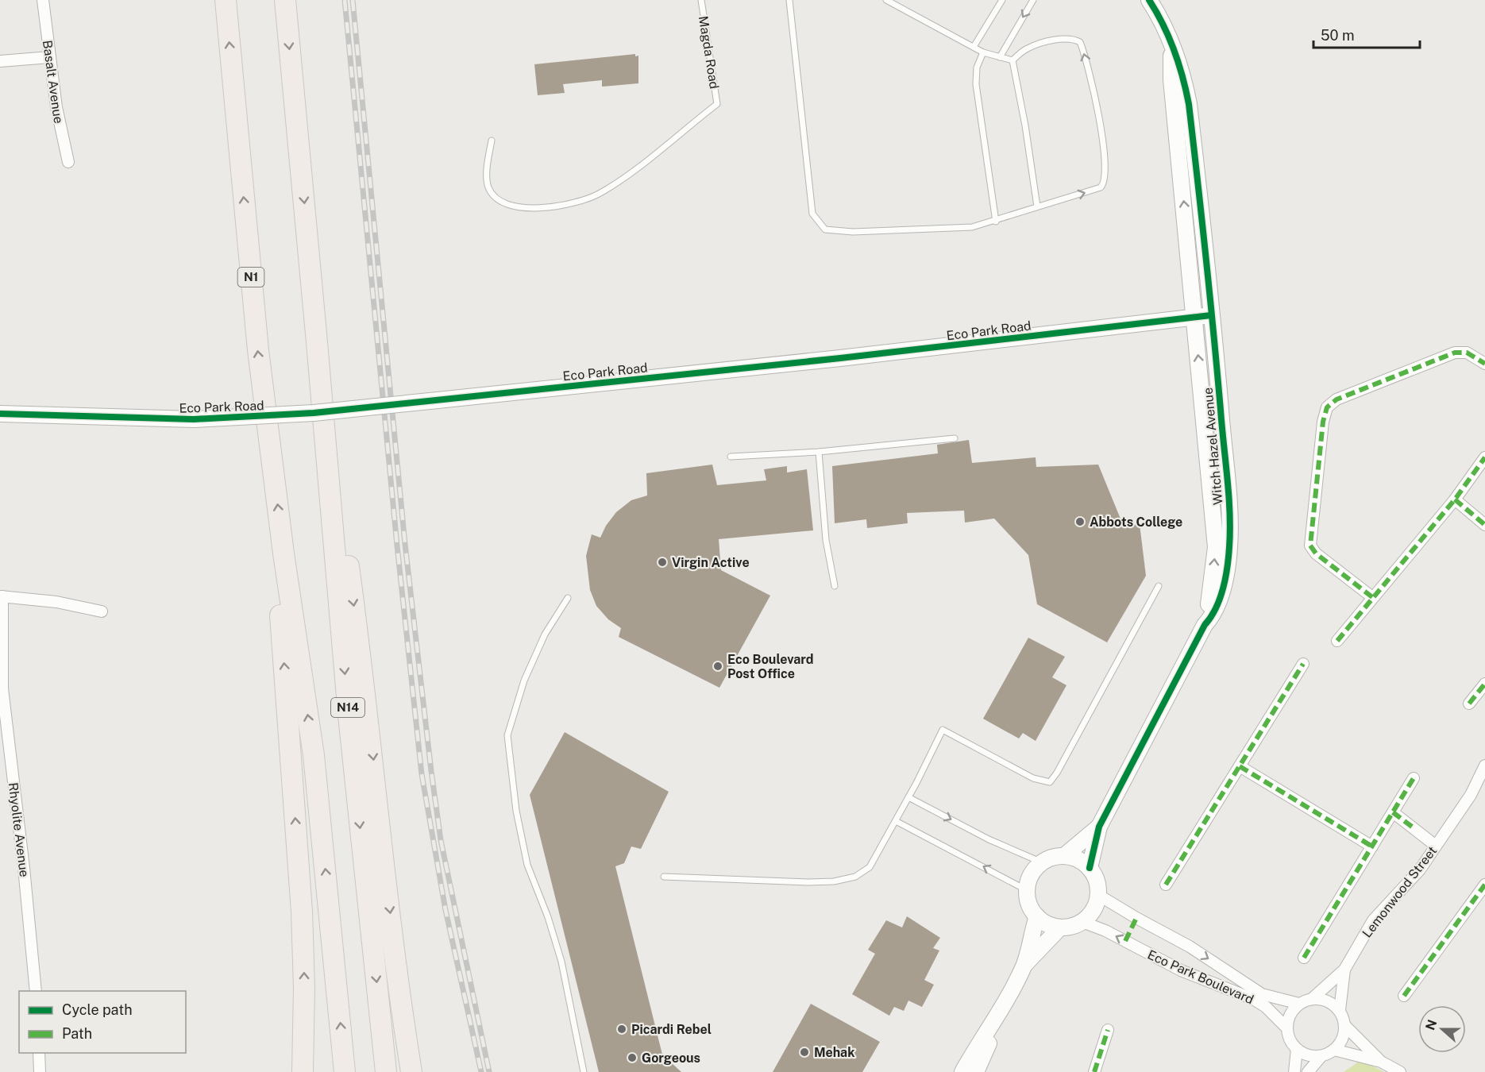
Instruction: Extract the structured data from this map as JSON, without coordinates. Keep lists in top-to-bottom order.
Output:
{
  "streets": {
    "highway": ["N1", "N14"],
    "street": [
      "Basalt Avenue",
      "Eco Park Road",
      "Witch Hazel Avenue",
      "Rhyolite Avenue",
      "Lemonwood Street",
      "Eco Park Boulevard"
    ],
    "lane": ["Magda Road"]
  },
  "crossings": [
    ["Eco Park Road", "Witch Hazel Avenue"],
    ["Witch Hazel Avenue", "Eco Park Boulevard"],
    ["Lemonwood Street", "Eco Park Boulevard"]
  ],
  "places": [
    "Abbots College",
    "Virgin Active",
    "Eco Boulevard Post Office",
    "Picardi Rebel",
    "Mehak",
    "Gorgeous"
  ],
  "legend": ["Cycle path", "Path"],
  "scale_bar": "50 m",
  "north": "left"
}
